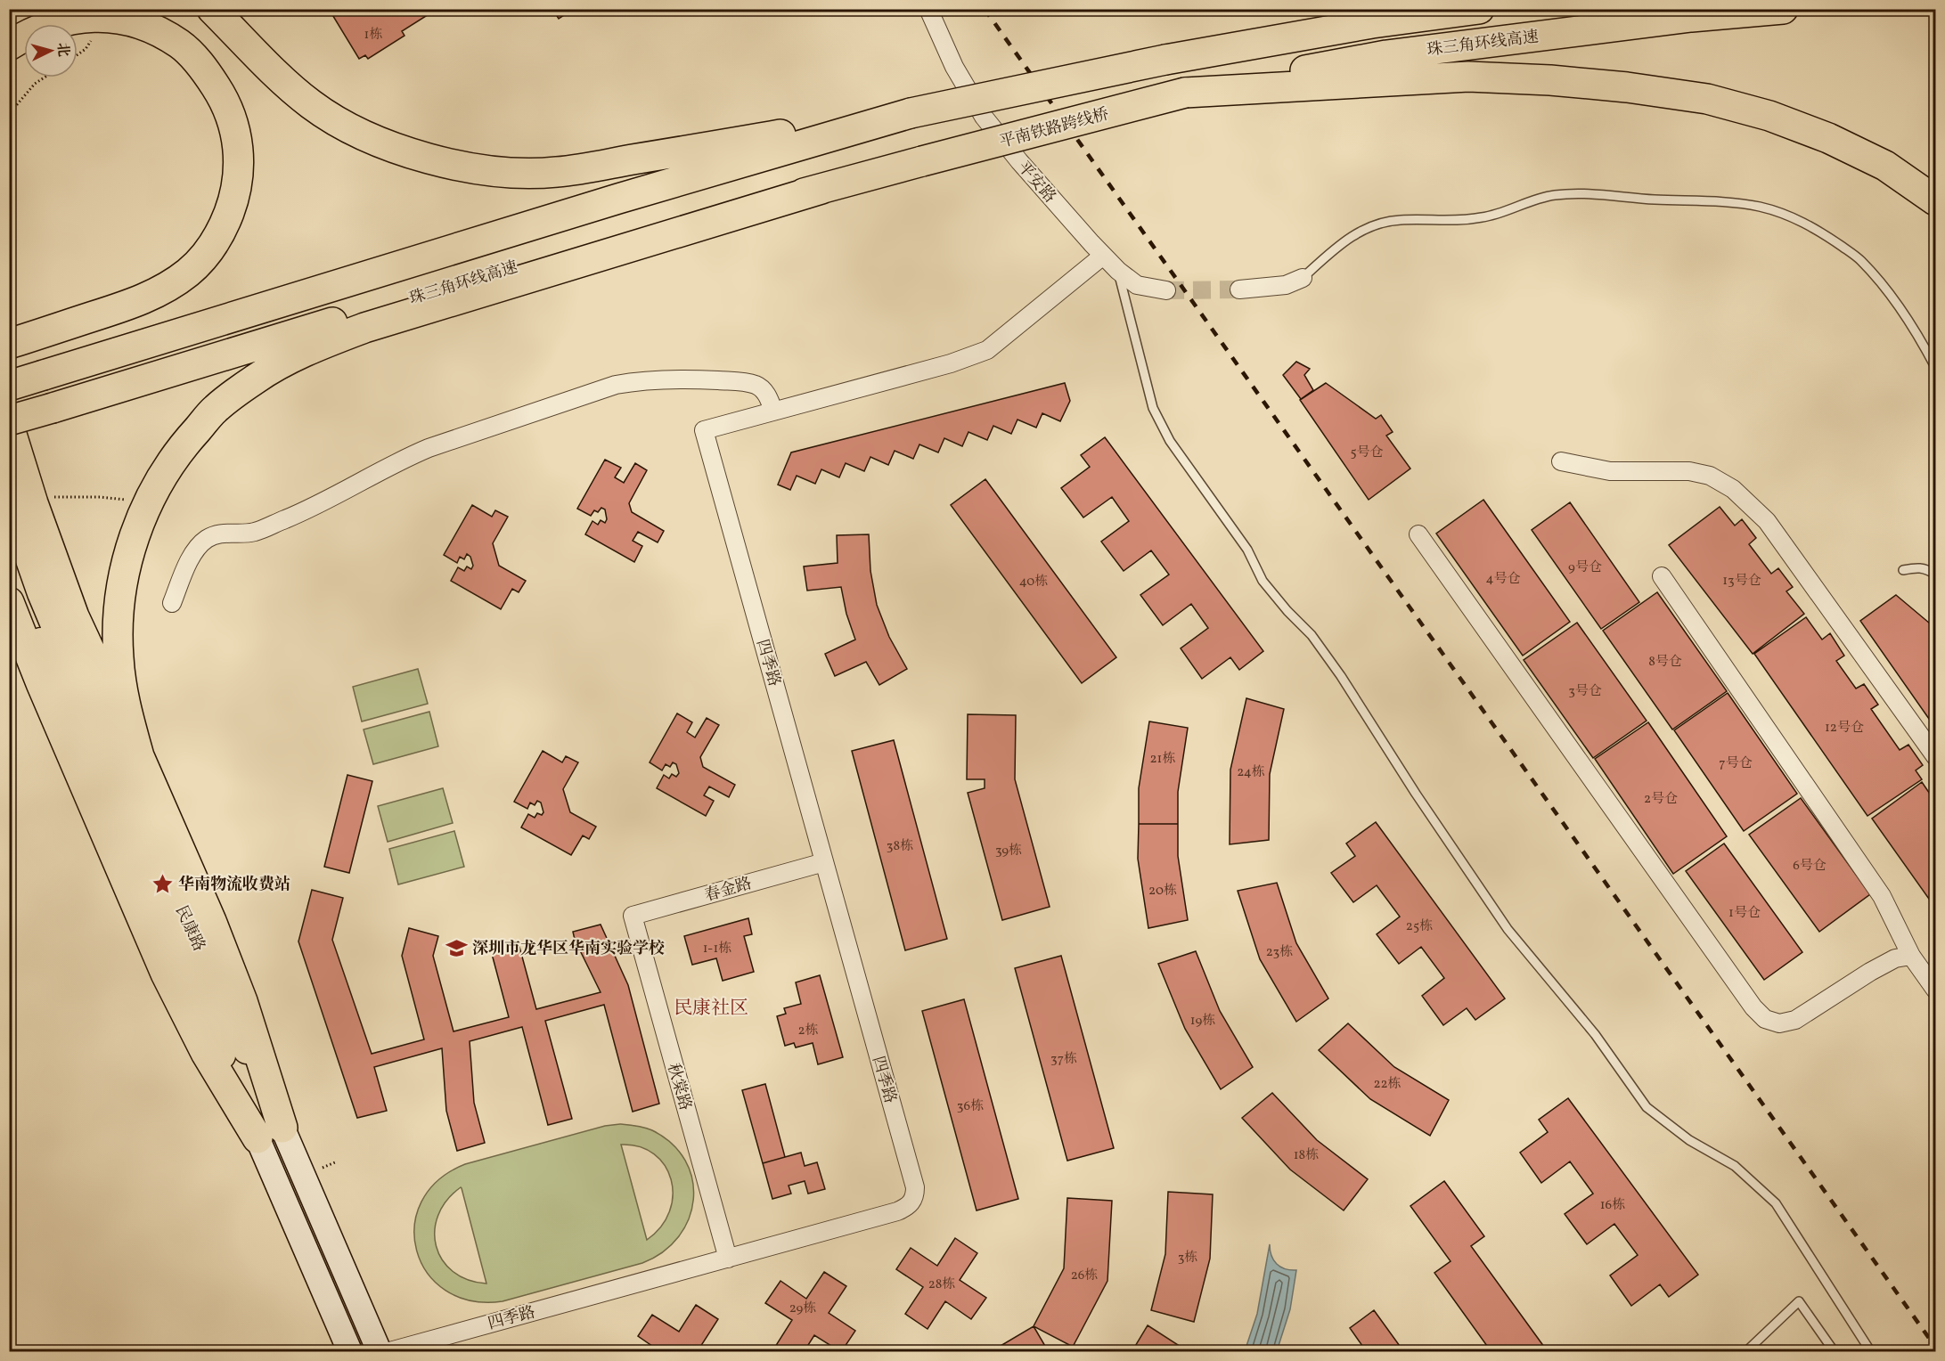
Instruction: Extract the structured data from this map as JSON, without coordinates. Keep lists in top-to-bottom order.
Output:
{
  "streets": {
    "highway": ["珠三角环线高速", "平南铁路跨线桥"],
    "main road": ["民康路"],
    "street": [
      "平安路",
      "四季路",
      "春金路",
      "秋棠路"
    ]
  },
  "crossings": [
    ["珠三角环线高速", "平南铁路跨线桥"],
    ["四季路", "春金路"],
    ["四季路", "秋棠路"],
    ["春金路", "秋棠路"]
  ],
  "districts": ["民康社区"],
  "places": {
    "place": ["华南物流收费站"],
    "school or university": ["深圳市龙华区华南实验学校"]
  },
  "house_numbers": [
    "1栋",
    "5号仓",
    "9号仓",
    "4号仓",
    "13号仓",
    "40栋",
    "8号仓",
    "3号仓",
    "12号仓",
    "21栋",
    "7号仓",
    "24栋",
    "2号仓",
    "38栋",
    "39栋",
    "6号仓",
    "20栋",
    "1号仓",
    "25栋",
    "1-1栋",
    "23栋",
    "19栋",
    "2栋",
    "37栋",
    "22栋",
    "36栋",
    "18栋",
    "16栋",
    "3栋",
    "26栋",
    "28栋",
    "29栋"
  ],
  "north": "right"
}
